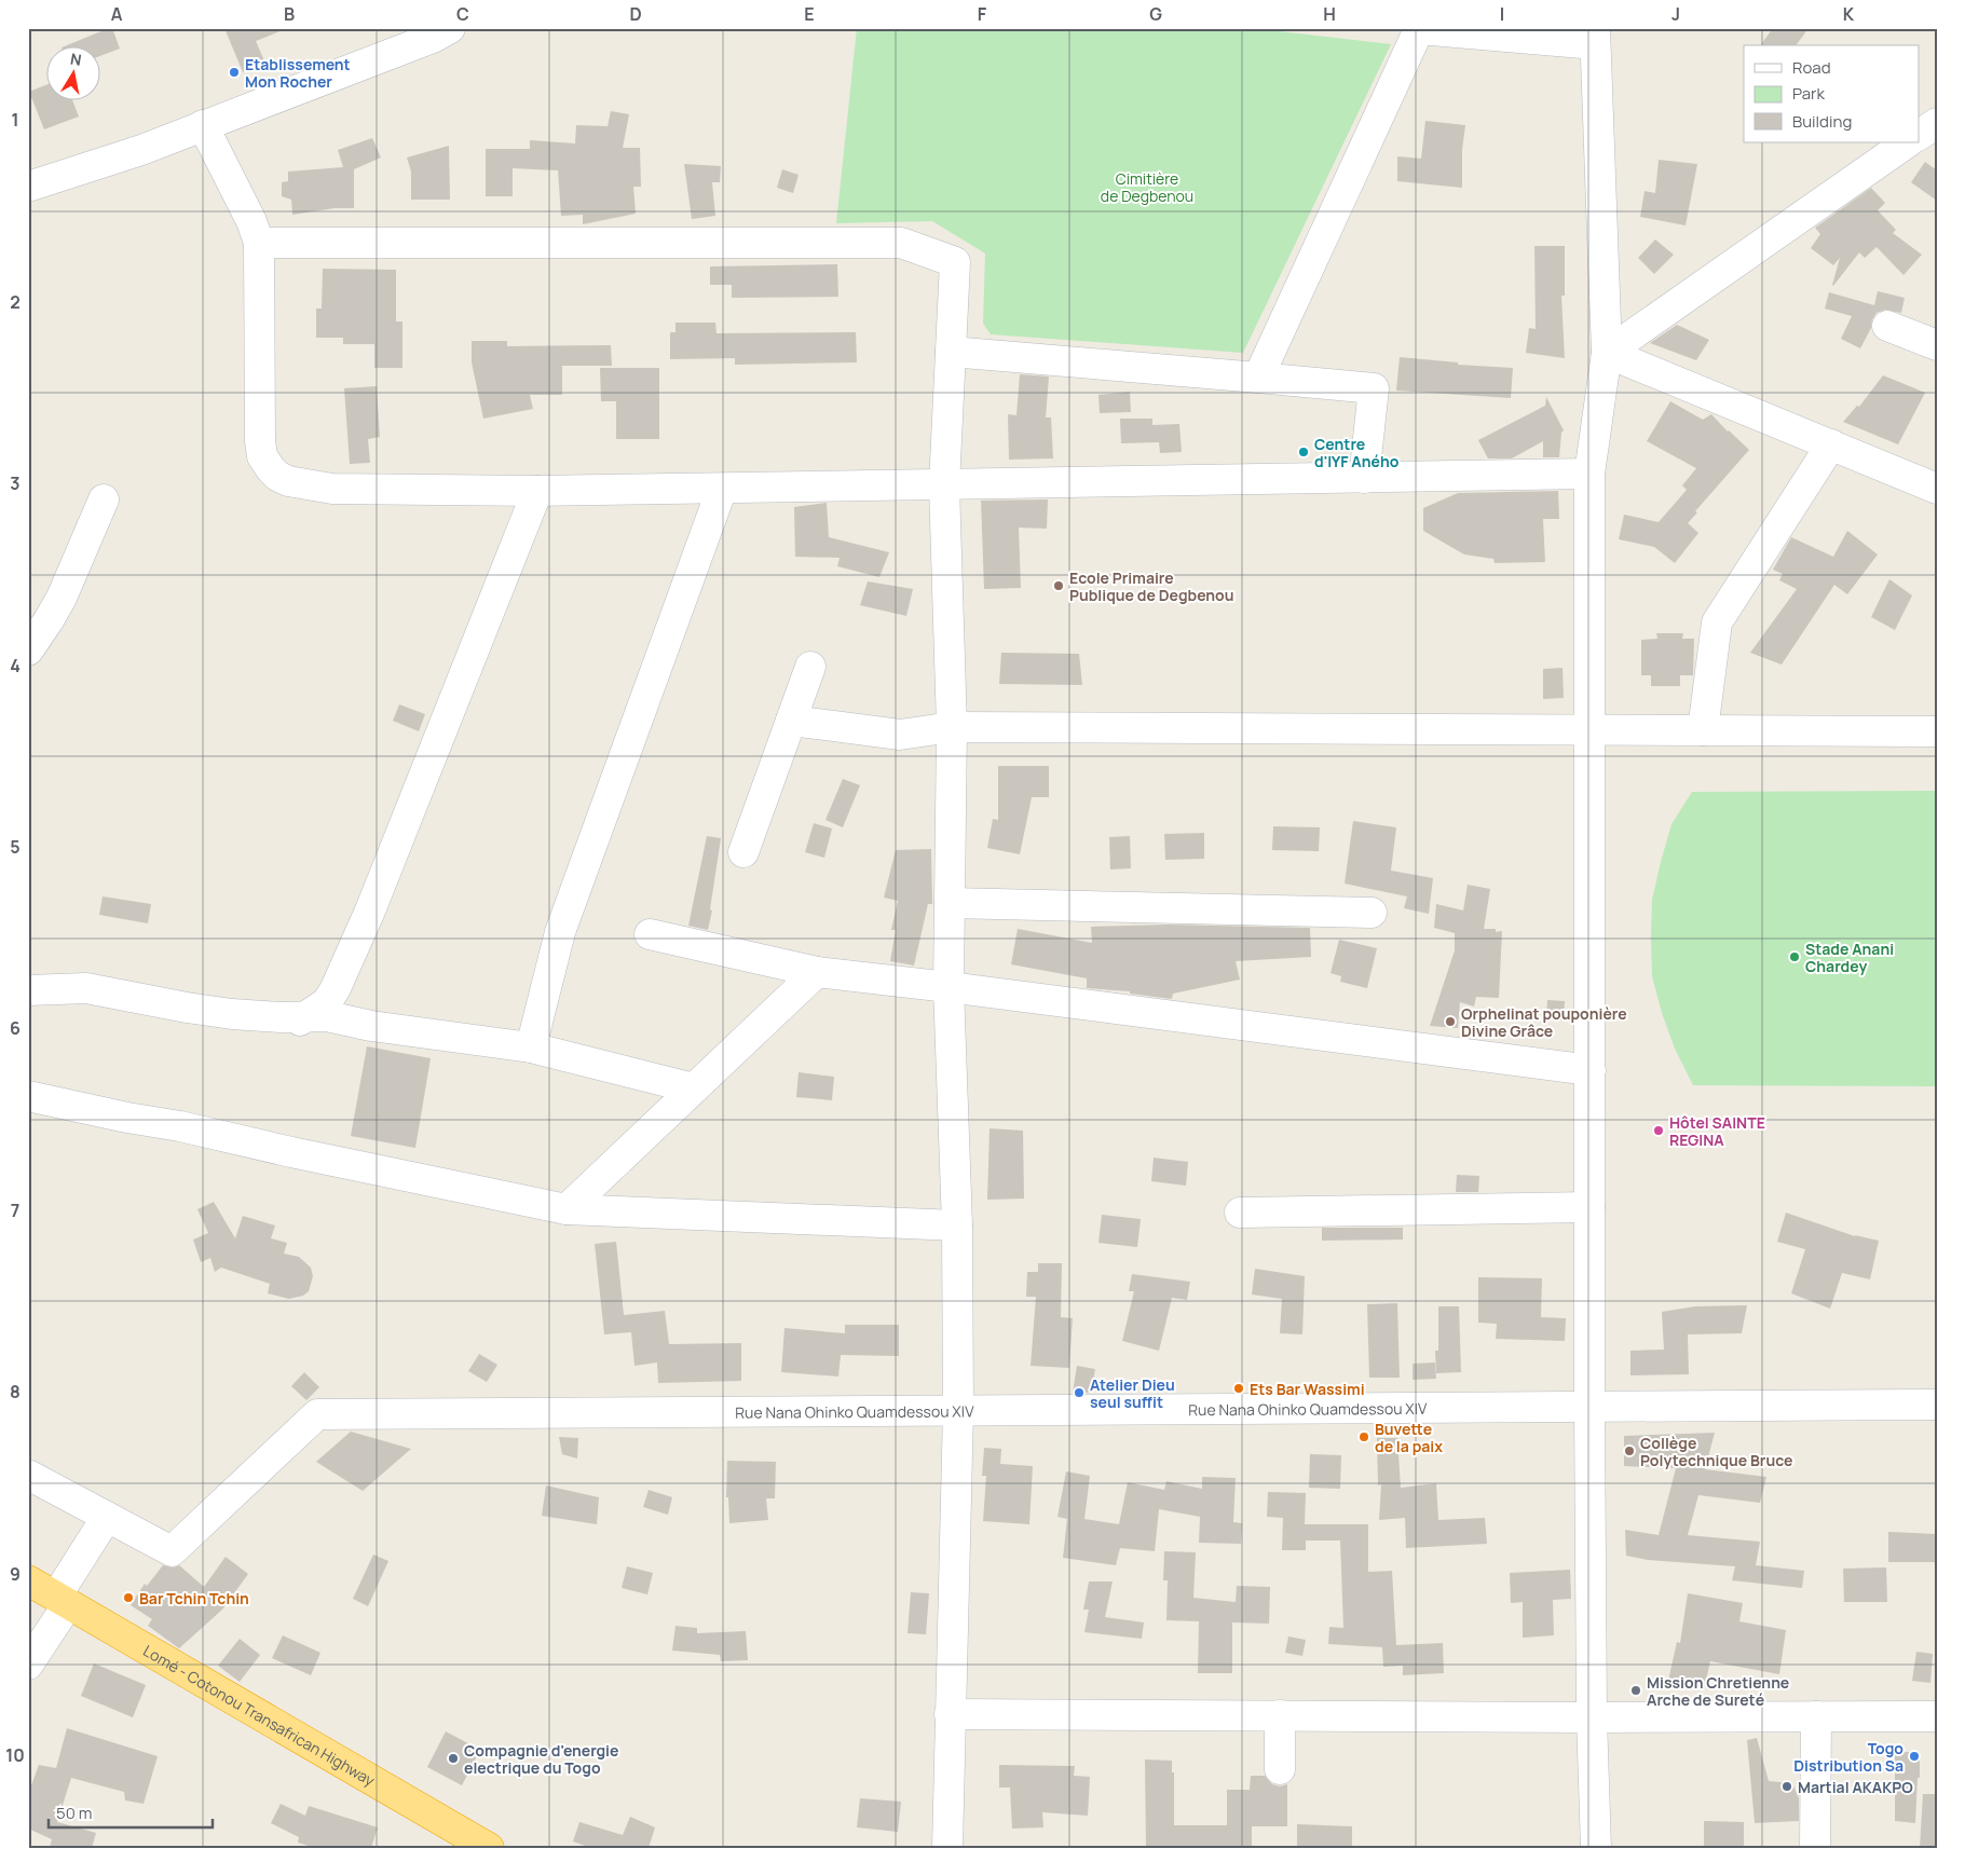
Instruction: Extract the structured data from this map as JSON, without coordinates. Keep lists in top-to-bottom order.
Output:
{
  "streets": {
    "highway": ["Lomé - Cotonou Transafrican Highway"],
    "street": ["Rue Nana Ohinko Quamdessou XIV"]
  },
  "parks": ["Cimitière de Degbenou"],
  "places": [
    "Etablissement Mon Rocher",
    "Centre d'IYF Aného",
    "Ecole Primaire Publique de Degbenou",
    "Stade Anani Chardey",
    "Orphelinat pouponière Divine Grâce",
    "Hôtel SAINTE REGINA",
    "Ets Bar Wassimi",
    "Atelier Dieu seul suffit",
    "Buvette de la paix",
    "Collège Polytechnique Bruce",
    "Bar Tchin Tchin",
    "Mission Chretienne Arche de Sureté",
    "Togo Distribution Sa",
    "Compagnie d'energie electrique du Togo",
    "Martial AKAKPO"
  ],
  "legend": ["Road", "Park", "Building"],
  "scale_bar": "50 m",
  "north": "top",
  "grid": {
    "columns": [
      "A",
      "B",
      "C",
      "D",
      "E",
      "F",
      "G",
      "H",
      "I",
      "J",
      "K"
    ],
    "rows": [
      "1",
      "2",
      "3",
      "4",
      "5",
      "6",
      "7",
      "8",
      "9",
      "10"
    ]
  }
}
